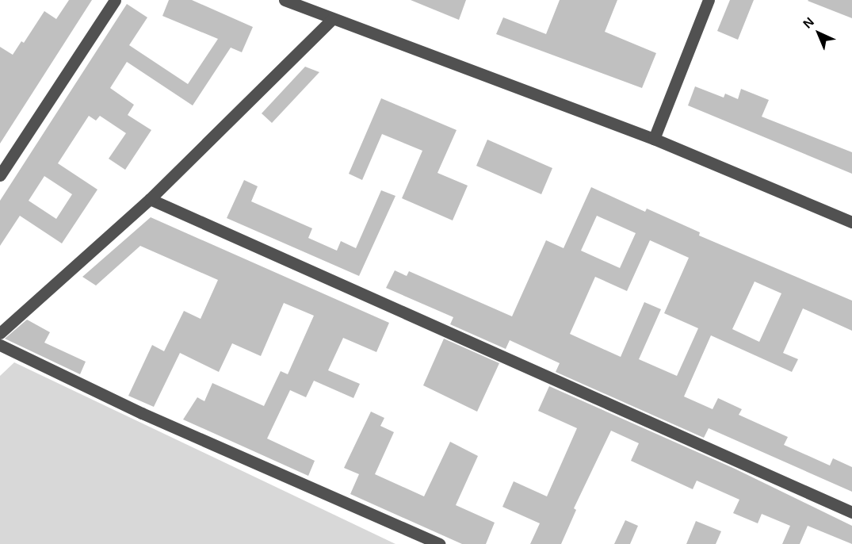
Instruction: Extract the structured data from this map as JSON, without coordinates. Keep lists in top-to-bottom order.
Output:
{
  "north": "top left"
}
